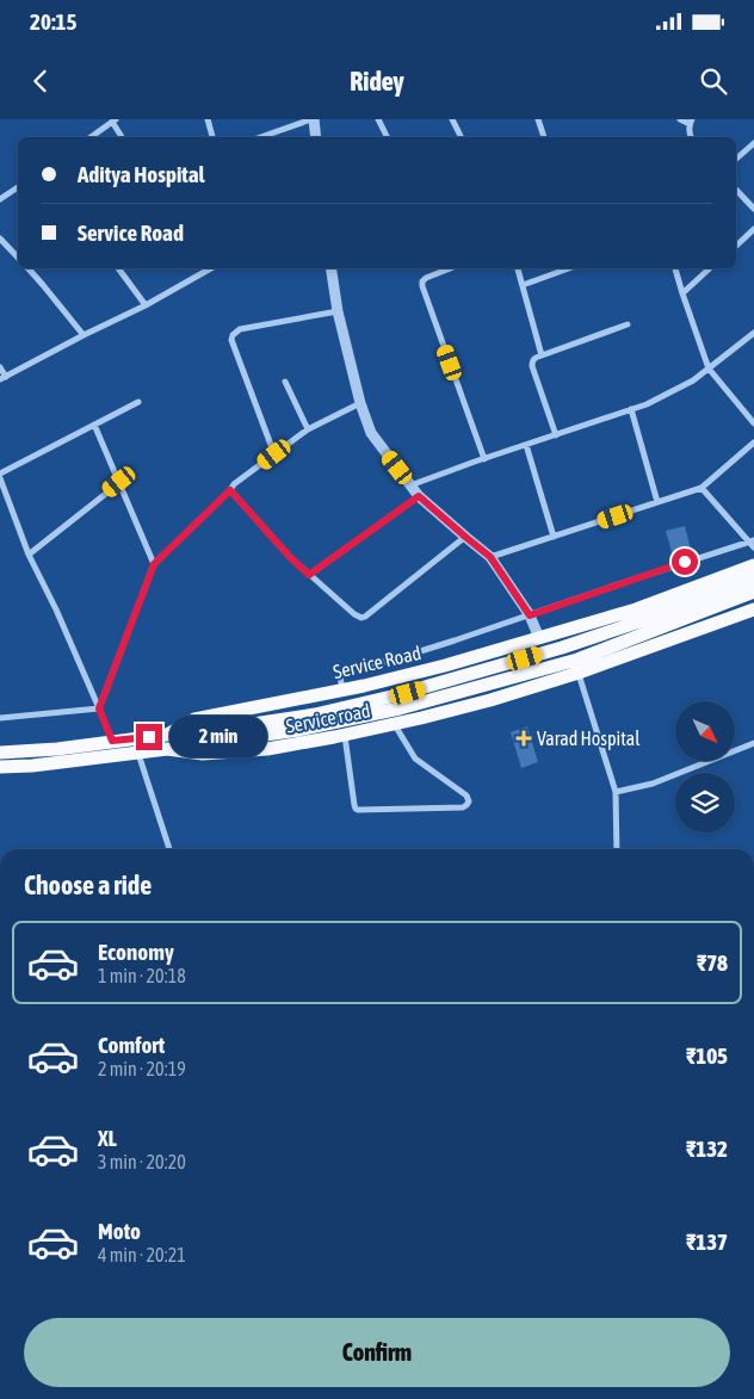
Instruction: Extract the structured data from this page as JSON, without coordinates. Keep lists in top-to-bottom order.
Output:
{
  "streets": {
    "highway": ["Service Road", "Service road"]
  },
  "crossings": [
    ["Service Road", "Service road"]
  ],
  "places": {
    "health": ["Varad Hospital"]
  },
  "north": "bottom right",
  "page": {
    "status": "20:15",
    "header": "Ridey",
    "banner": ["Aditya Hospital", "Service Road"],
    "bubble": "2 min",
    "heading": "Choose a ride",
    "list": [
      {
        "name": "Economy",
        "note": "1 min · 20:18",
        "value": "₹78"
      },
      {
        "name": "Comfort",
        "note": "2 min · 20:19",
        "value": "₹105"
      },
      {
        "name": "XL",
        "note": "3 min · 20:20",
        "value": "₹132"
      },
      {
        "name": "Moto",
        "note": "4 min · 20:21",
        "value": "₹137"
      }
    ],
    "buttons": "Confirm"
  }
}
